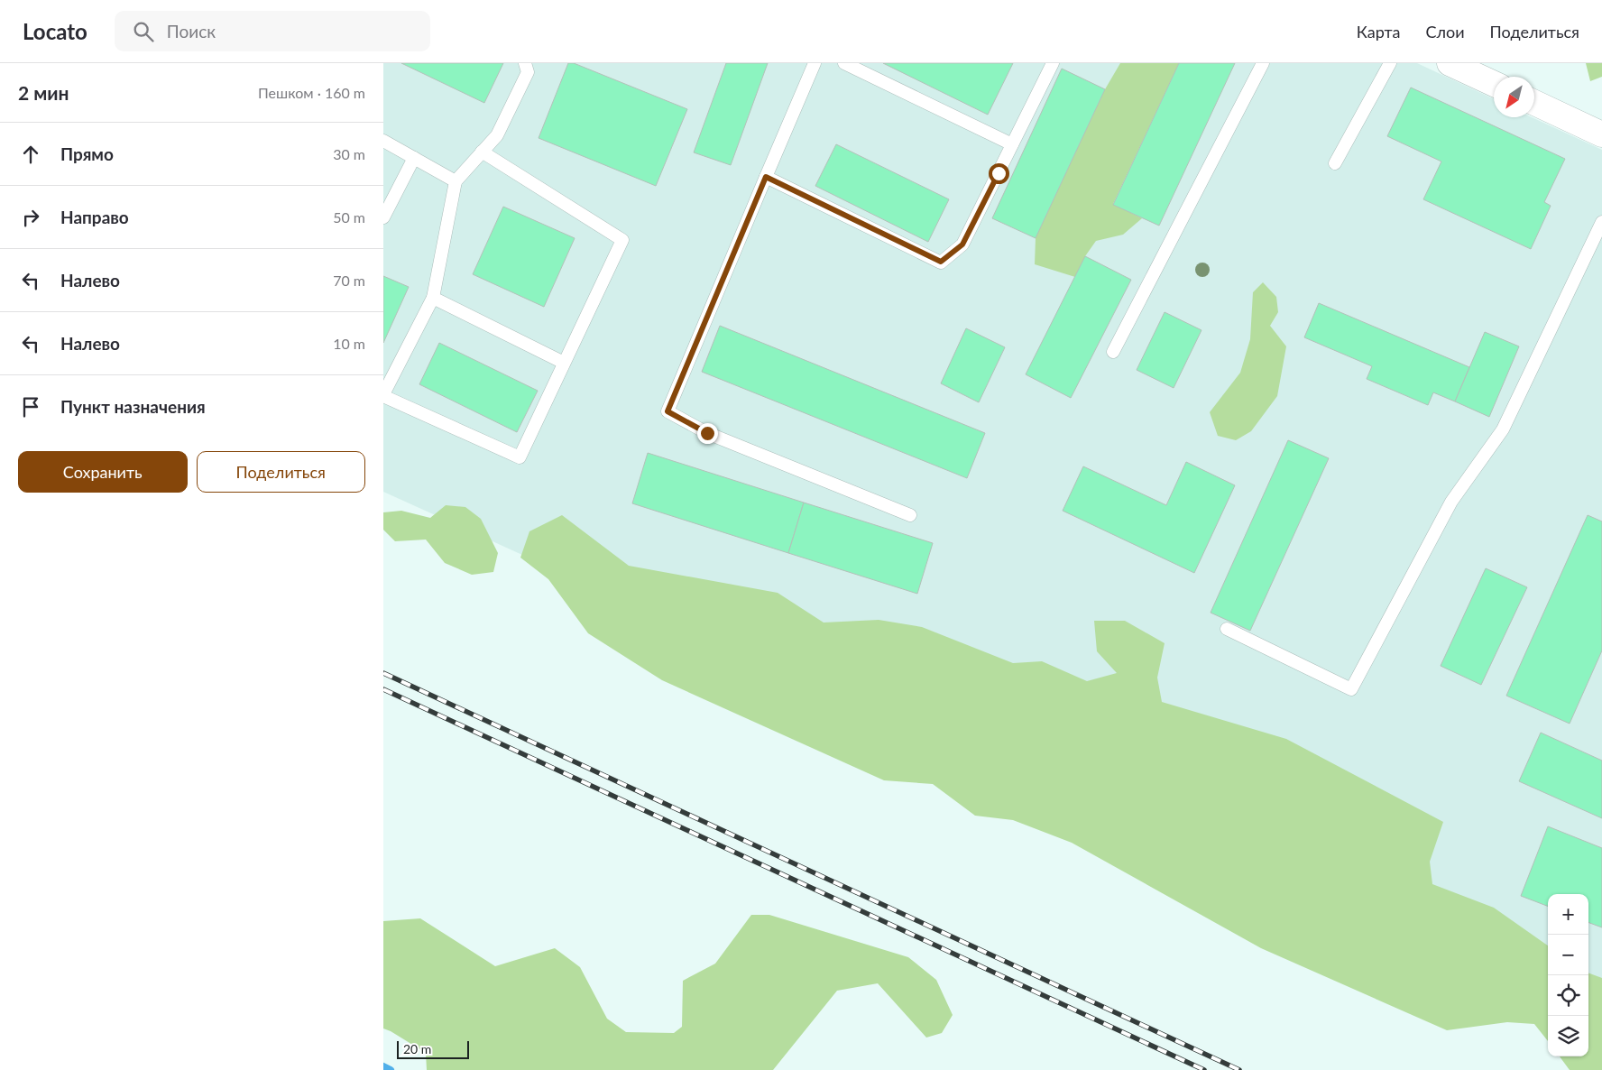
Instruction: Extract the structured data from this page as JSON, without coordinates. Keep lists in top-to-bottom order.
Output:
{
  "scale_bar": "20 m",
  "north": "bottom left",
  "page": {
    "header": "Locato",
    "search": "Поиск",
    "nav": ["Карта", "Слои", "Поделиться"],
    "heading": ["2 мин", "Пешком · 160 m"],
    "list": [
      ["Прямо", "30 m"],
      ["Направо", "50 m"],
      ["Налево", "70 m"],
      ["Налево", "10 m"],
      "Пункт назначения"
    ],
    "buttons": ["Сохранить", "Поделиться"],
    "map_buttons": ["+", "−"],
    "scale": "20 m"
  }
}
